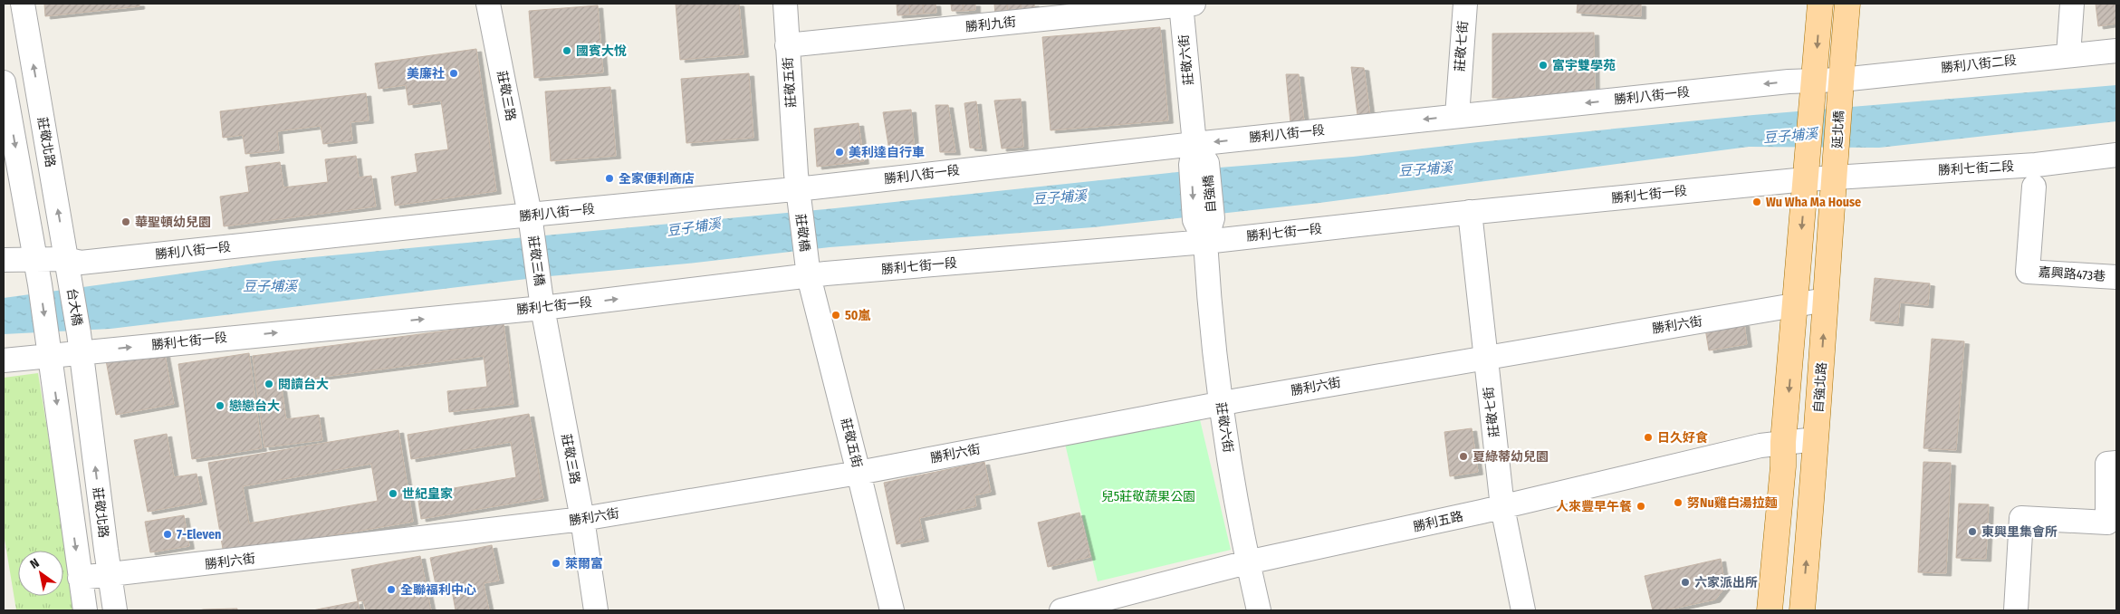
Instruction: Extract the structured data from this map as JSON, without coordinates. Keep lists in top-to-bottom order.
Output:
{
  "streets": {
    "main road": ["延北橋", "自強北路"],
    "street": [
      "勝利九街",
      "莊敬七街",
      "莊敬六街",
      "勝利八街二段",
      "莊敬五街",
      "莊敬三路",
      "勝利八街一段",
      "莊敬北路",
      "勝利七街二段",
      "自強橋",
      "勝利七街一段",
      "莊敬橋",
      "莊敬三橋",
      "嘉興路473巷",
      "台大橋",
      "勝利六街",
      "勝利五路"
    ]
  },
  "crossings": [
    ["勝利九街", "莊敬六街"],
    ["勝利九街", "莊敬五街"],
    ["莊敬七街", "勝利八街一段"],
    ["莊敬七街", "勝利七街一段"],
    ["莊敬七街", "勝利六街"],
    ["莊敬七街", "勝利五路"],
    ["莊敬六街", "勝利八街一段"],
    ["莊敬六街", "自強橋"],
    ["莊敬六街", "勝利七街一段"],
    ["莊敬六街", "勝利六街"],
    ["莊敬六街", "勝利五路"],
    ["勝利八街二段", "勝利八街一段"],
    ["勝利八街二段", "延北橋"],
    ["莊敬五街", "勝利八街一段"],
    ["莊敬五街", "勝利七街一段"],
    ["莊敬五街", "莊敬橋"],
    ["莊敬五街", "勝利六街"],
    ["莊敬三路", "勝利八街一段"],
    ["莊敬三路", "勝利七街一段"],
    ["莊敬三路", "莊敬三橋"],
    ["莊敬三路", "勝利六街"],
    ["勝利八街一段", "延北橋"],
    ["勝利八街一段", "莊敬北路"],
    ["勝利八街一段", "自強橋"],
    ["勝利八街一段", "莊敬橋"],
    ["勝利八街一段", "莊敬三橋"],
    ["勝利八街一段", "台大橋"],
    ["延北橋", "勝利七街二段"],
    ["延北橋", "勝利七街一段"],
    ["延北橋", "自強北路"],
    ["莊敬北路", "勝利七街一段"],
    ["莊敬北路", "台大橋"],
    ["莊敬北路", "勝利六街"],
    ["勝利七街二段", "勝利七街一段"],
    ["勝利七街二段", "自強北路"],
    ["自強橋", "勝利七街一段"],
    ["勝利七街一段", "莊敬橋"],
    ["勝利七街一段", "莊敬三橋"],
    ["勝利七街一段", "台大橋"],
    ["勝利七街一段", "自強北路"],
    ["勝利六街", "自強北路"],
    ["自強北路", "勝利五路"]
  ],
  "one_way": ["勝利七街一段"],
  "water": ["豆子埔溪"],
  "parks": ["兒5莊敬蔬果公園"],
  "places": [
    "國賓大悅",
    "富宇雙學苑",
    "美廉社",
    "美利達自行車",
    "全家便利商店",
    "Wu Wha Ma House",
    "華聖頓幼兒園",
    "50嵐",
    "閱讀台大",
    "戀戀台大",
    "日久好食",
    "夏綠蒂幼兒園",
    "世紀皇家",
    "努Nu雞白湯拉麵",
    "人來豐早午餐",
    "東興里集會所",
    "7-Eleven",
    "萊爾富",
    "六家派出所",
    "全聯福利中心"
  ],
  "north": "top left"
}
